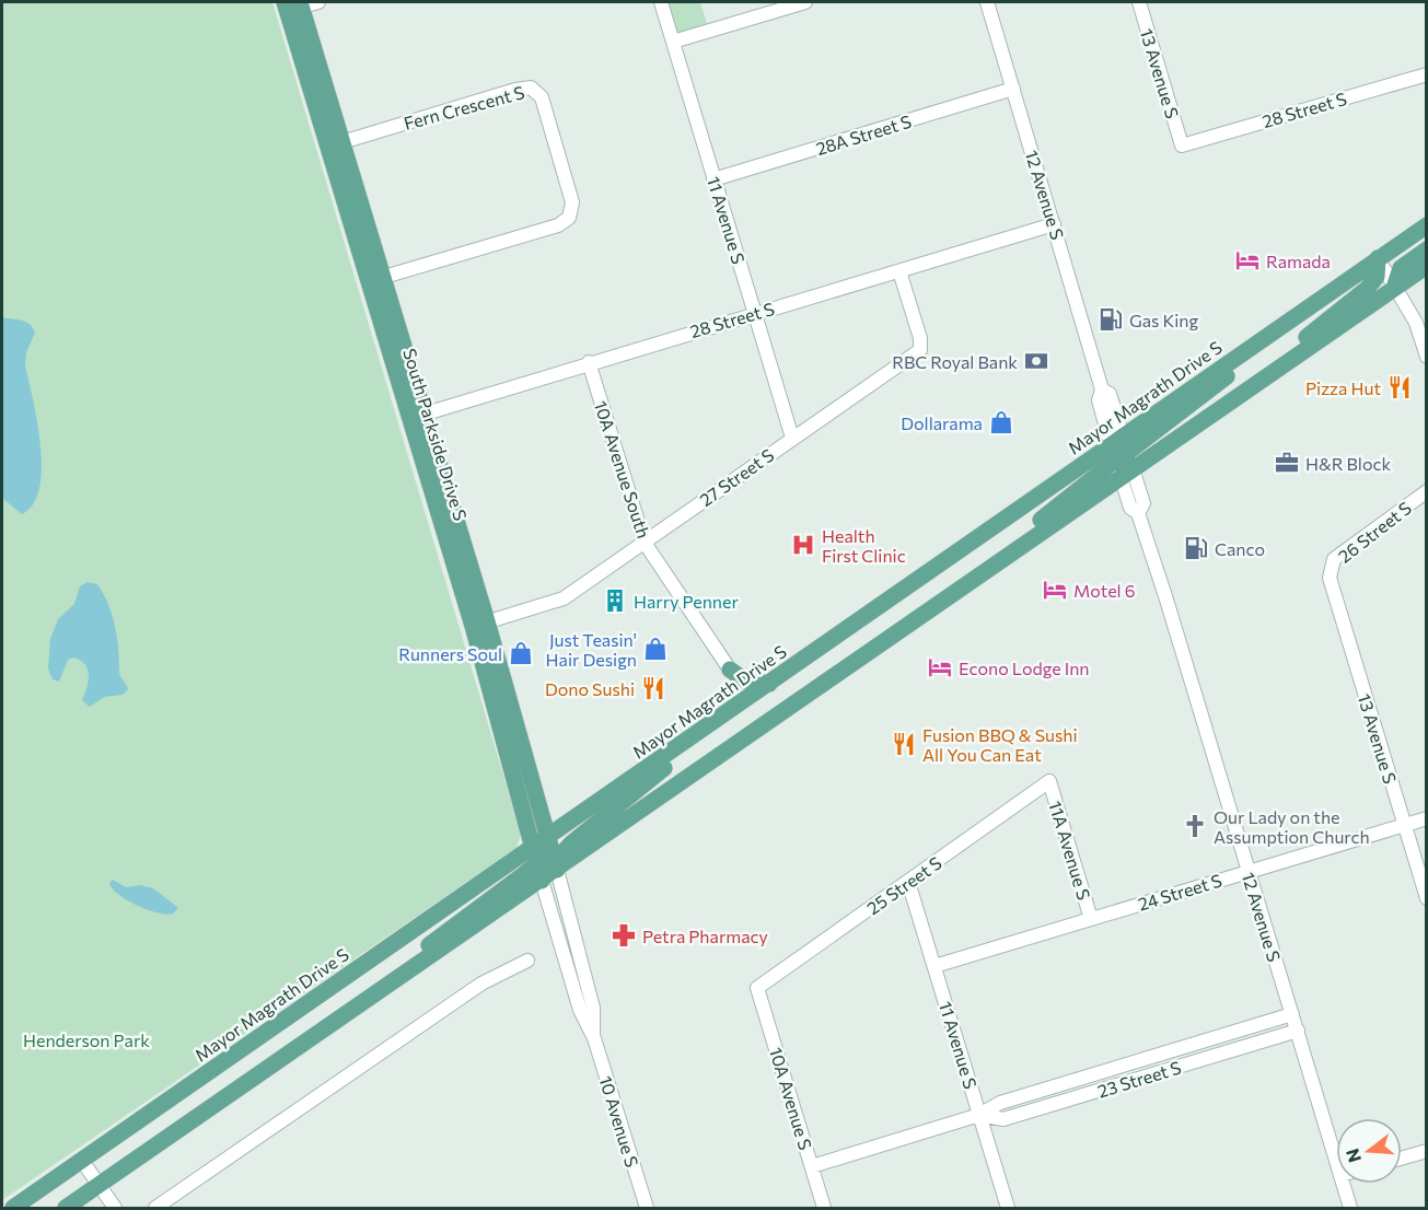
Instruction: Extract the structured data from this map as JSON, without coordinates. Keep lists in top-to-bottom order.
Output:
{
  "streets": {
    "main road": ["Mayor Magrath Drive S", "South Parkside Drive S"],
    "street": [
      "13 Avenue S",
      "Fern Crescent S",
      "28 Street S",
      "28A Street S",
      "12 Avenue S",
      "11 Avenue S",
      "10A Avenue South",
      "27 Street S",
      "26 Street S",
      "11A Avenue S",
      "25 Street S",
      "24 Street S",
      "23 Street S",
      "10A Avenue S",
      "10 Avenue S"
    ]
  },
  "crossings": [
    ["13 Avenue S", "28 Street S"],
    ["13 Avenue S", "26 Street S"],
    ["13 Avenue S", "24 Street S"],
    ["Fern Crescent S", "South Parkside Drive S"],
    ["28 Street S", "12 Avenue S"],
    ["28 Street S", "11 Avenue S"],
    ["28 Street S", "South Parkside Drive S"],
    ["28 Street S", "10A Avenue South"],
    ["28 Street S", "27 Street S"],
    ["28A Street S", "12 Avenue S"],
    ["28A Street S", "11 Avenue S"],
    ["12 Avenue S", "Mayor Magrath Drive S"],
    ["12 Avenue S", "24 Street S"],
    ["12 Avenue S", "23 Street S"],
    ["11 Avenue S", "27 Street S"],
    ["11 Avenue S", "25 Street S"],
    ["11 Avenue S", "24 Street S"],
    ["11 Avenue S", "23 Street S"],
    ["Mayor Magrath Drive S", "South Parkside Drive S"],
    ["Mayor Magrath Drive S", "10 Avenue S"],
    ["South Parkside Drive S", "27 Street S"],
    ["South Parkside Drive S", "10 Avenue S"],
    ["10A Avenue South", "27 Street S"],
    ["11A Avenue S", "25 Street S"],
    ["11A Avenue S", "24 Street S"],
    ["25 Street S", "10A Avenue S"],
    ["23 Street S", "10A Avenue S"]
  ],
  "parks": ["Henderson Park"],
  "places": {
    "hotel": ["Ramada", "Motel 6", "Econo Lodge Inn"],
    "fuel station": ["Gas King", "Canco"],
    "bank": ["RBC Royal Bank"],
    "restaurant": ["Pizza Hut", "Dono Sushi", "Fusion BBQ & Sushi All You Can Eat"],
    "shop": ["Dollarama", "Just Teasin' Hair Design", "Runners Soul"],
    "office": ["H&R Block"],
    "hospital": ["Health First Clinic"],
    "building": ["Harry Penner"],
    "church": ["Our Lady on the Assumption Church"],
    "pharmacy": ["Petra Pharmacy"]
  },
  "north": "left"
}
